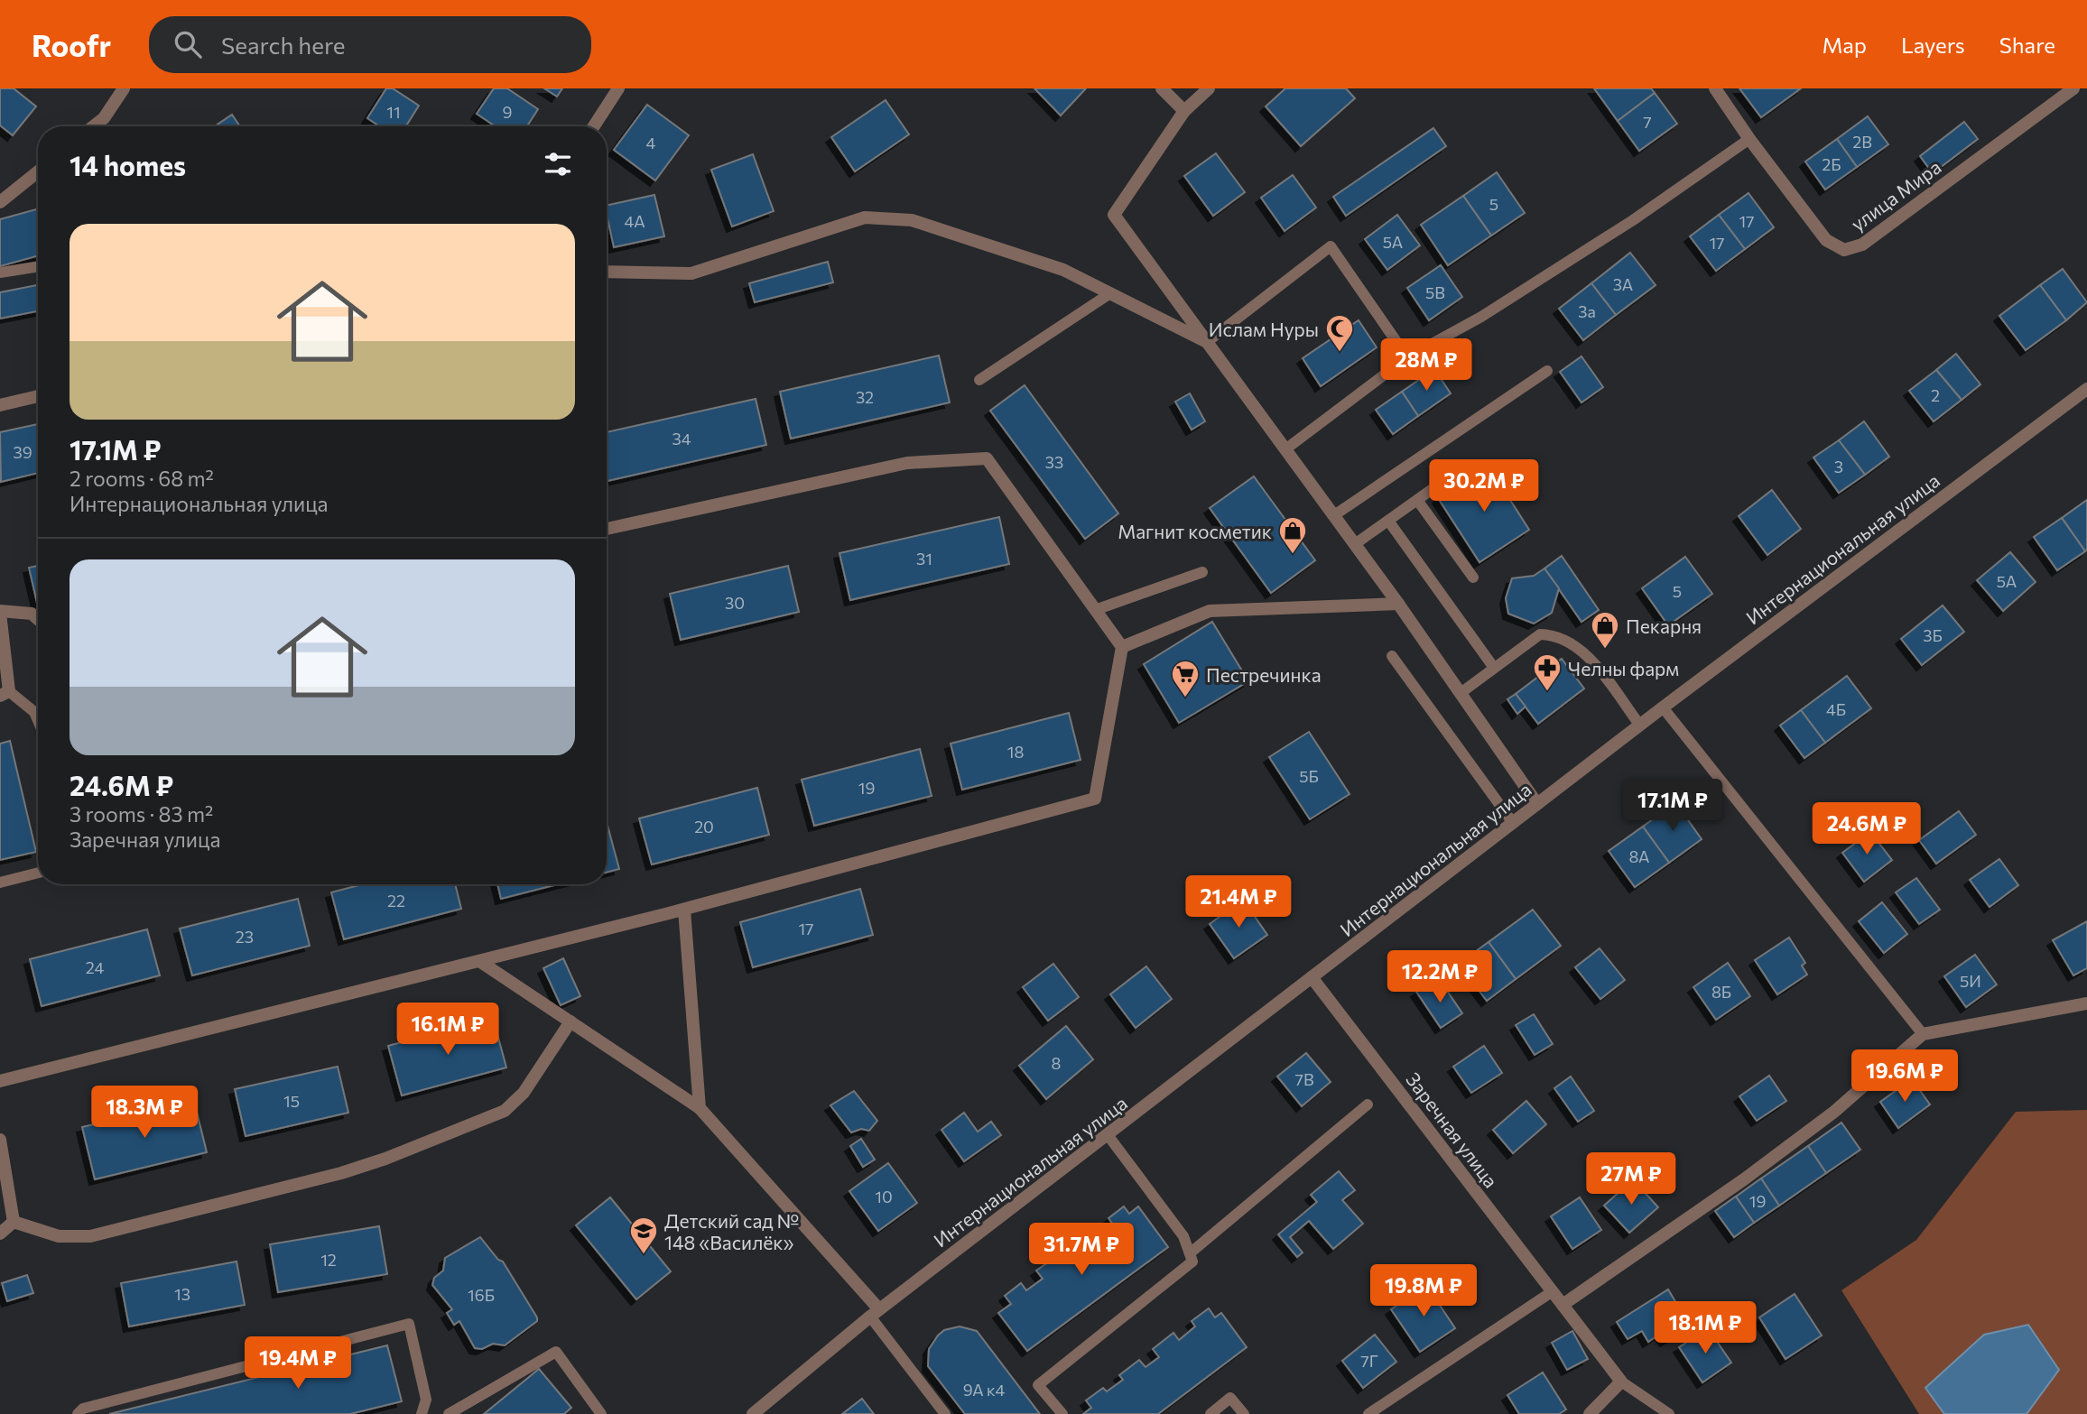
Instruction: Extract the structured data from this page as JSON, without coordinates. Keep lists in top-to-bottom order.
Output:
{
  "streets": {
    "street": ["улица Мира", "Интернациональная улица", "Заречная улица"]
  },
  "crossings": [
    ["Интернациональная улица", "Заречная улица"]
  ],
  "places": {
    "mosque": ["Ислам Нуры"],
    "shop": ["Магнит косметик", "Пекарня"],
    "pharmacy": ["Челны фарм"],
    "supermarket": ["Пестречинка"],
    "school or university": ["Детский сад № 148 «Василёк»"]
  },
  "house_numbers": [
    "11",
    "9",
    "7",
    "2В",
    "4",
    "2Б",
    "5",
    "4А",
    "17",
    "5А",
    "17",
    "3А",
    "5В",
    "3а",
    "2",
    "32",
    "34",
    "39",
    "33",
    "3",
    "31",
    "5А",
    "5",
    "30",
    "3Б",
    "4Б",
    "18",
    "5Б",
    "19",
    "20",
    "8А",
    "22",
    "17",
    "23",
    "24",
    "5И",
    "8Б",
    "8",
    "7В",
    "15",
    "10",
    "19",
    "12",
    "13",
    "16Б",
    "7Г",
    "9А к4"
  ],
  "page": {
    "header": "Roofr",
    "search": "Search here",
    "nav": ["Map", "Layers", "Share"],
    "heading": "14 homes",
    "list": [
      {
        "name": "17.1M ₽",
        "note": "2 rooms · 68 m² · Интернациональная улица"
      },
      {
        "name": "24.6M ₽",
        "note": "3 rooms · 83 m² · Заречная улица"
      }
    ],
    "price": [
      "28M ₽",
      "30.2M ₽",
      "17.1M ₽",
      "24.6M ₽",
      "21.4M ₽",
      "12.2M ₽",
      "16.1M ₽",
      "19.6M ₽",
      "18.3M ₽",
      "27M ₽",
      "31.7M ₽",
      "19.8M ₽",
      "18.1M ₽",
      "19.4M ₽"
    ]
  }
}
